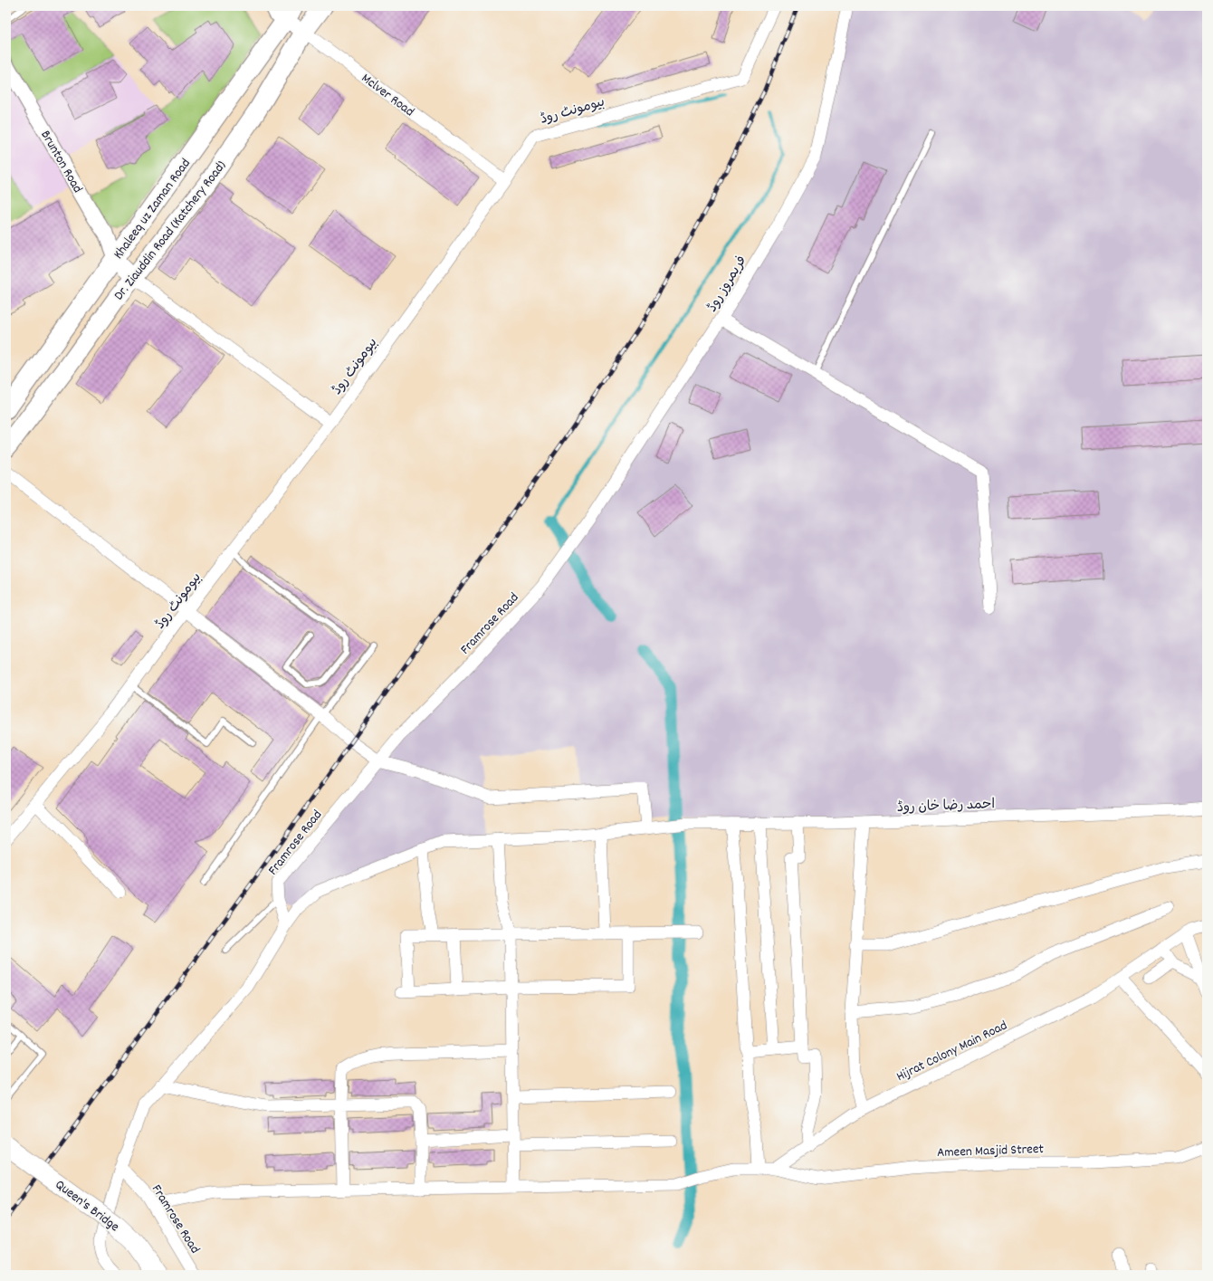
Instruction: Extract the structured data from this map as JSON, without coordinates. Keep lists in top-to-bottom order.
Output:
{
  "streets": {
    "highway": ["Queen's Bridge"],
    "main road": ["Khaleeq uz Zaman Road", "Dr. Ziauddin Road (Katchery Road)"],
    "street": [
      "Mclver Road",
      "بیومونٹ روڈ",
      "Brunton Road",
      "فریمروز روڈ",
      "Framrose Road",
      "احمد رضا خان روڈ",
      "Hijrat Colony Main Road",
      "Ameen Masjid Street"
    ]
  },
  "crossings": [
    ["Mclver Road", "بیومونٹ روڈ"],
    ["Mclver Road", "Khaleeq uz Zaman Road"],
    ["Mclver Road", "Dr. Ziauddin Road (Katchery Road)"],
    ["Brunton Road", "Khaleeq uz Zaman Road"],
    ["فریمروز روڈ", "Framrose Road"],
    ["Framrose Road", "احمد رضا خان روڈ"],
    ["Hijrat Colony Main Road", "Ameen Masjid Street"]
  ]
}
